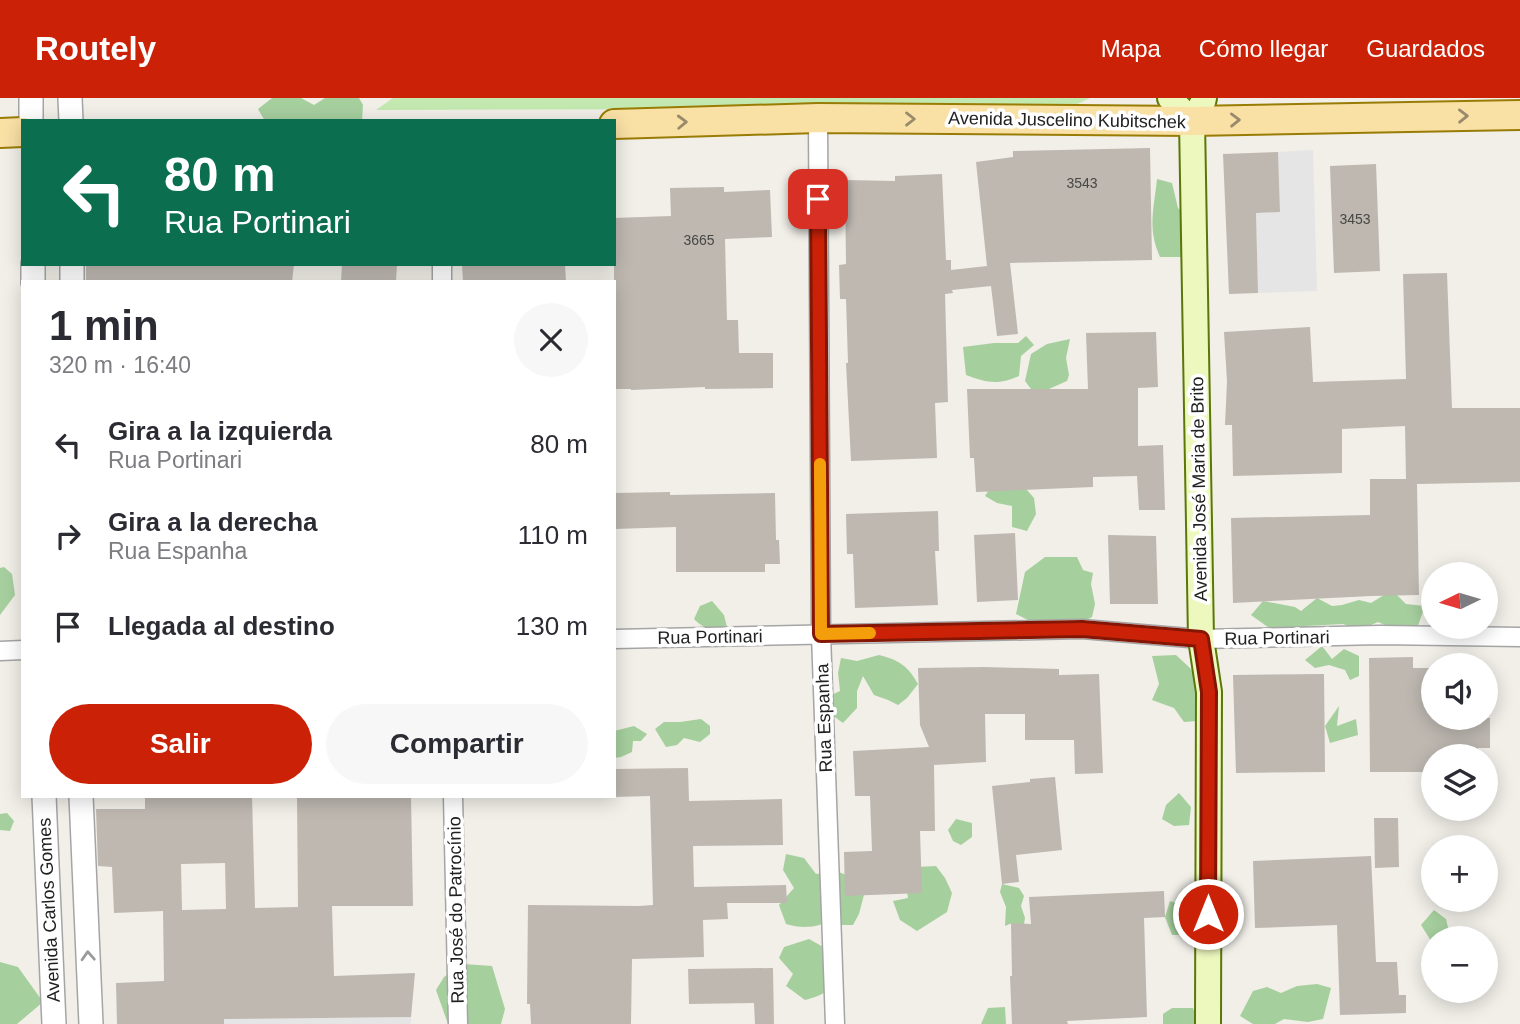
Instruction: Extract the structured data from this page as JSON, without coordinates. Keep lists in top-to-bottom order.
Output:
{
  "streets": {
    "main road": ["Avenida Juscelino Kubitschek", "Avenida José Maria de Brito"],
    "street": [
      "Rua Portinari",
      "Rua Espanha",
      "Avenida Carlos Gomes",
      "Rua José do Patrocínio"
    ]
  },
  "crossings": [
    ["Avenida Juscelino Kubitschek", "Avenida José Maria de Brito"],
    ["Avenida Juscelino Kubitschek", "Rua Espanha"],
    ["Avenida José Maria de Brito", "Rua Portinari"],
    ["Rua Portinari", "Rua Espanha"]
  ],
  "one_way": ["Avenida Juscelino Kubitschek"],
  "house_numbers": ["3543", "3453", "3665"],
  "north": "left",
  "page": {
    "header": "Routely",
    "nav": ["Mapa", "Cómo llegar", "Guardados"],
    "turn": ["80 m", "Rua Portinari"],
    "heading": ["1 min", "320 m · 16:40"],
    "list": [
      {
        "name": "Gira a la izquierda",
        "note": "Rua Portinari",
        "value": "80 m"
      },
      {
        "name": "Gira a la derecha",
        "note": "Rua Espanha",
        "value": "110 m"
      },
      {
        "name": "Llegada al destino",
        "value": "130 m"
      }
    ],
    "map_buttons": ["+", "−"],
    "buttons": ["Salir", "Compartir"]
  }
}
